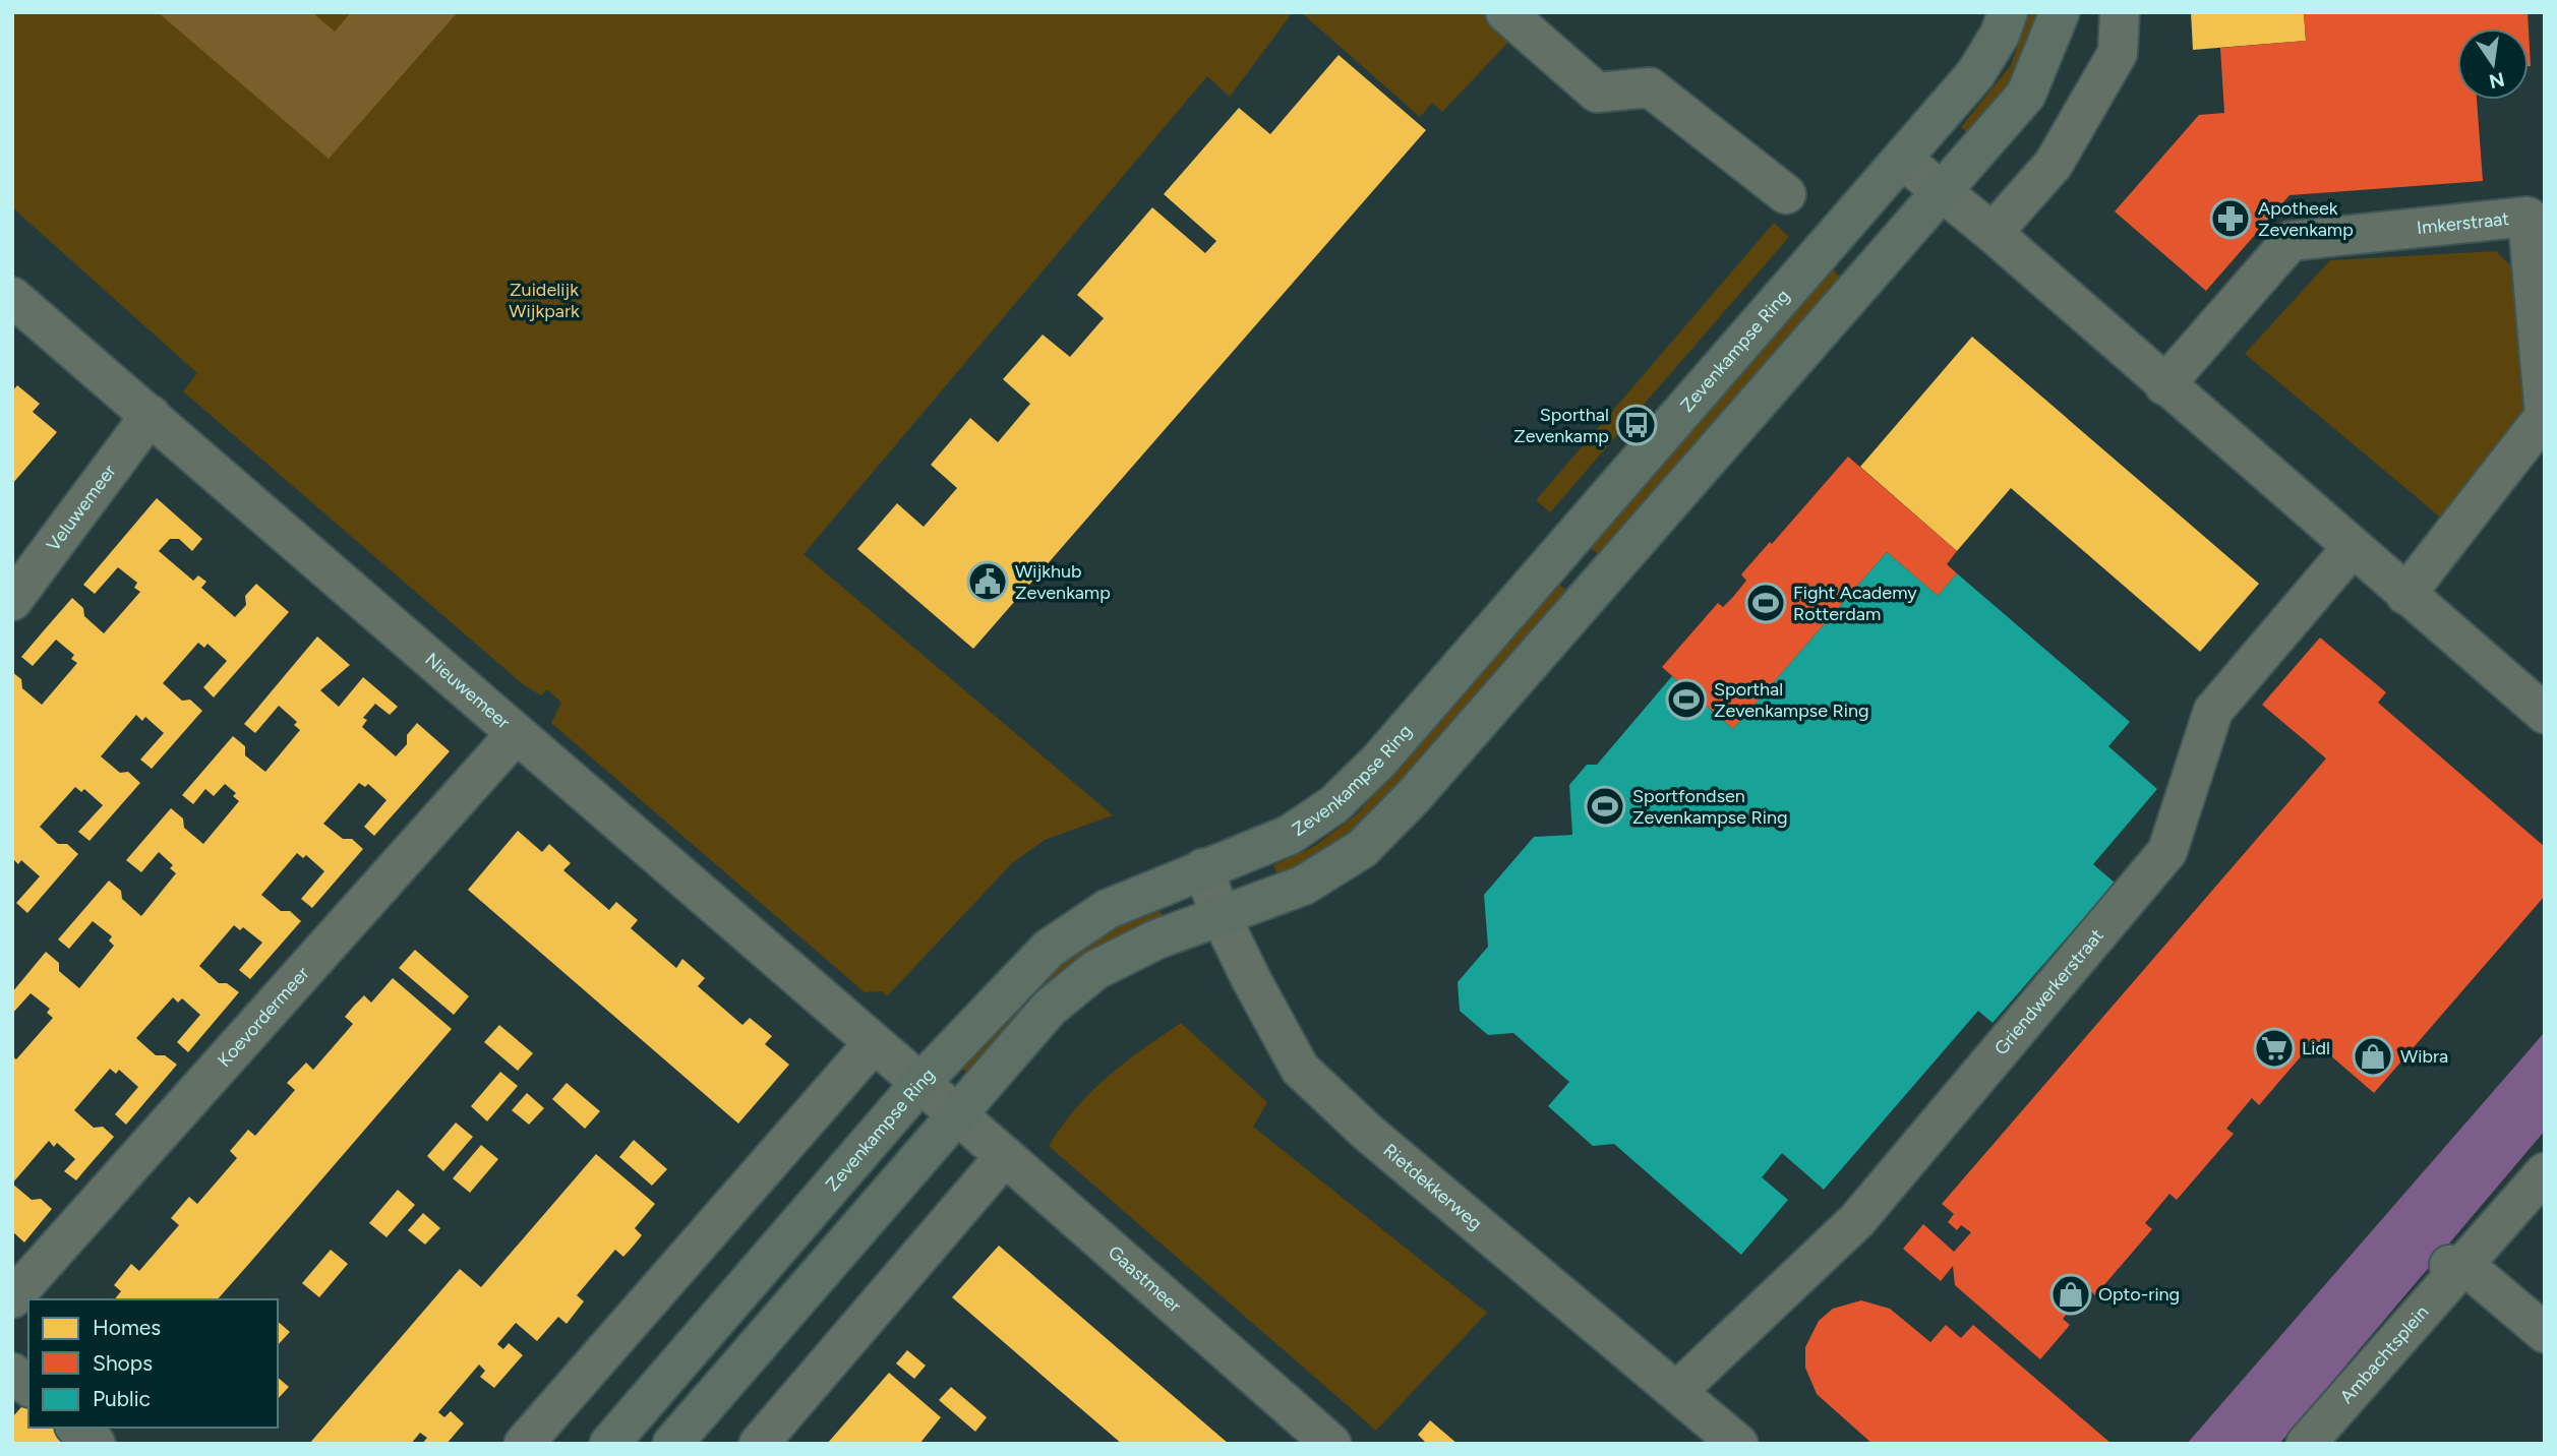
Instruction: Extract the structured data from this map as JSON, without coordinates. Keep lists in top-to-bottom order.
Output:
{
  "streets": {
    "main road": ["Zevenkampse Ring"],
    "street": [
      "Imkerstraat",
      "Veluwemeer",
      "Nieuwemeer",
      "Griendwerkerstraat",
      "Koevordermeer",
      "Rietdekkerweg",
      "Gaastmeer",
      "Ambachtsplein"
    ]
  },
  "crossings": [
    ["Zevenkampse Ring", "Nieuwemeer"],
    ["Zevenkampse Ring", "Rietdekkerweg"],
    ["Veluwemeer", "Nieuwemeer"],
    ["Nieuwemeer", "Koevordermeer"],
    ["Nieuwemeer", "Gaastmeer"],
    ["Griendwerkerstraat", "Rietdekkerweg"]
  ],
  "parks": ["Zuidelijk Wijkpark"],
  "places": {
    "pharmacy": ["Apotheek Zevenkamp"],
    "bus stop": ["Sporthal Zevenkamp"],
    "public building": ["Wijkhub Zevenkamp"],
    "sports": ["Fight Academy Rotterdam", "Sporthal Zevenkampse Ring", "Sportfondsen Zevenkampse Ring"],
    "supermarket": ["Lidl"],
    "shop": ["Wibra", "Opto-ring"]
  },
  "legend": ["Homes", "Shops", "Public"],
  "north": "bottom"
}
